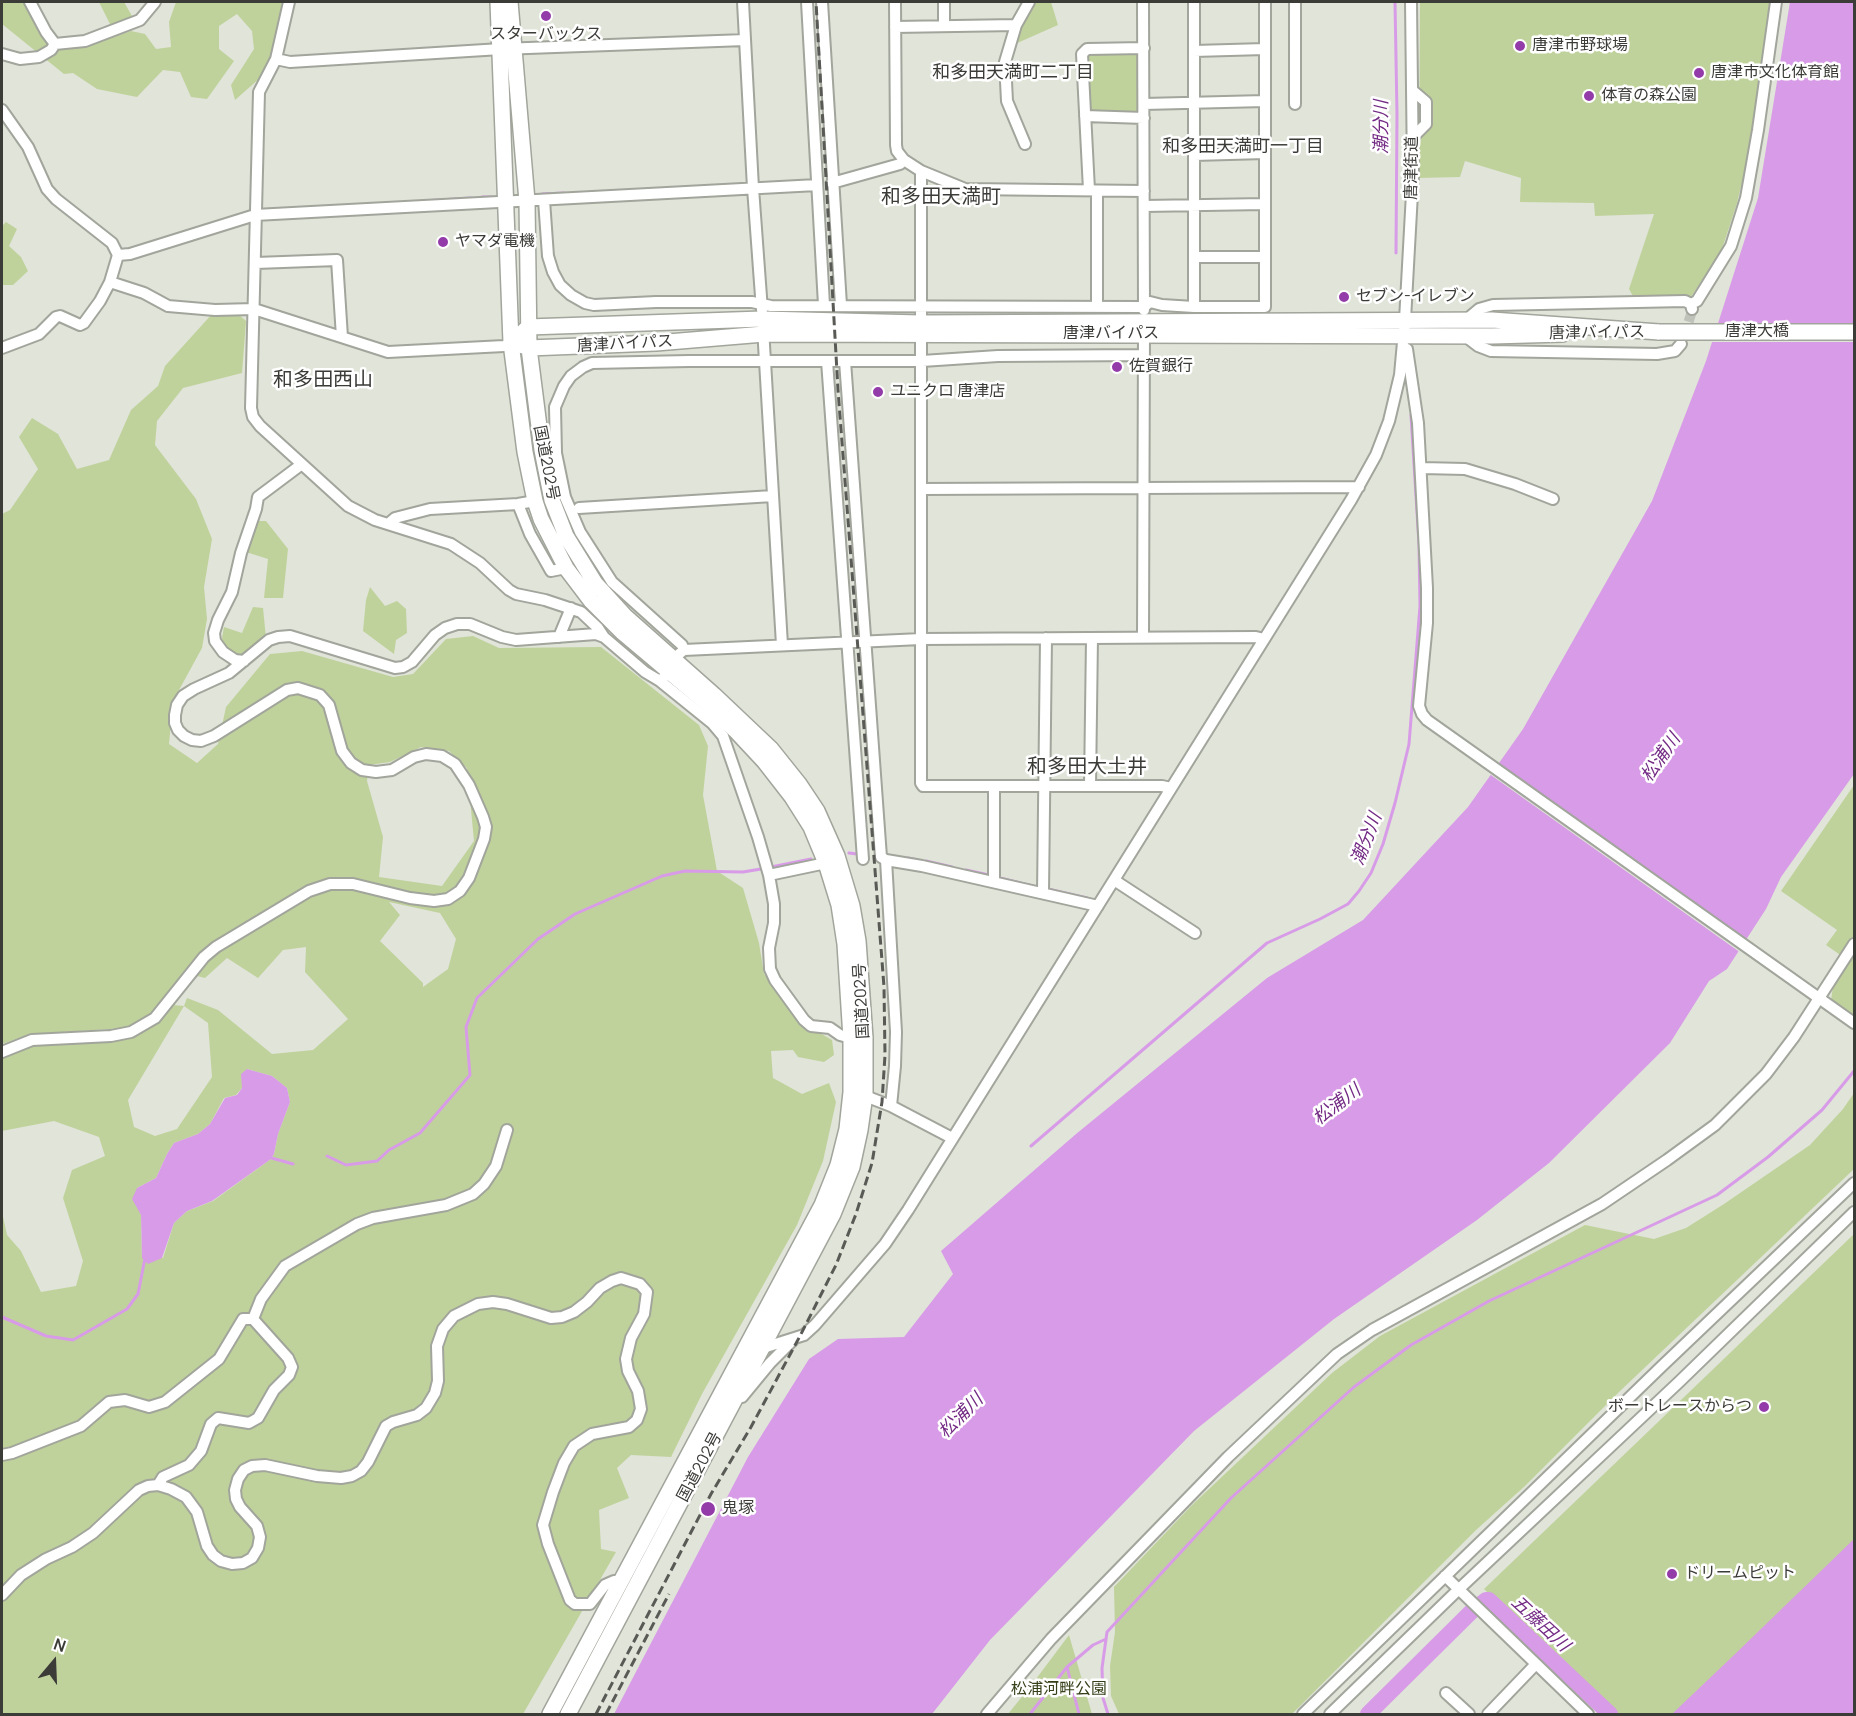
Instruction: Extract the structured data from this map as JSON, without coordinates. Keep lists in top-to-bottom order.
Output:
{
  "streets": {
    "highway": ["唐津大橋", "唐津バイパス", "国道202号"],
    "street": ["唐津街道"]
  },
  "crossings": [
    ["唐津街道", "唐津バイパス"],
    ["唐津大橋", "唐津バイパス"],
    ["唐津バイパス", "国道202号"]
  ],
  "districts": [
    "和多田天満町二丁目",
    "和多田天満町一丁目",
    "和多田天満町",
    "和多田西山",
    "和多田大土井"
  ],
  "water": ["潮分川", "松浦川", "五藤田川"],
  "parks": ["松浦河畔公園"],
  "places": [
    "スターバックス",
    "唐津市野球場",
    "唐津市文化体育館",
    "体育の森公園",
    "ヤマダ電機",
    "セブン-イレブン",
    "佐賀銀行",
    "ユニクロ 唐津店",
    "ボートレースからつ",
    "鬼塚",
    "ドリームピット"
  ],
  "north": "top"
}
